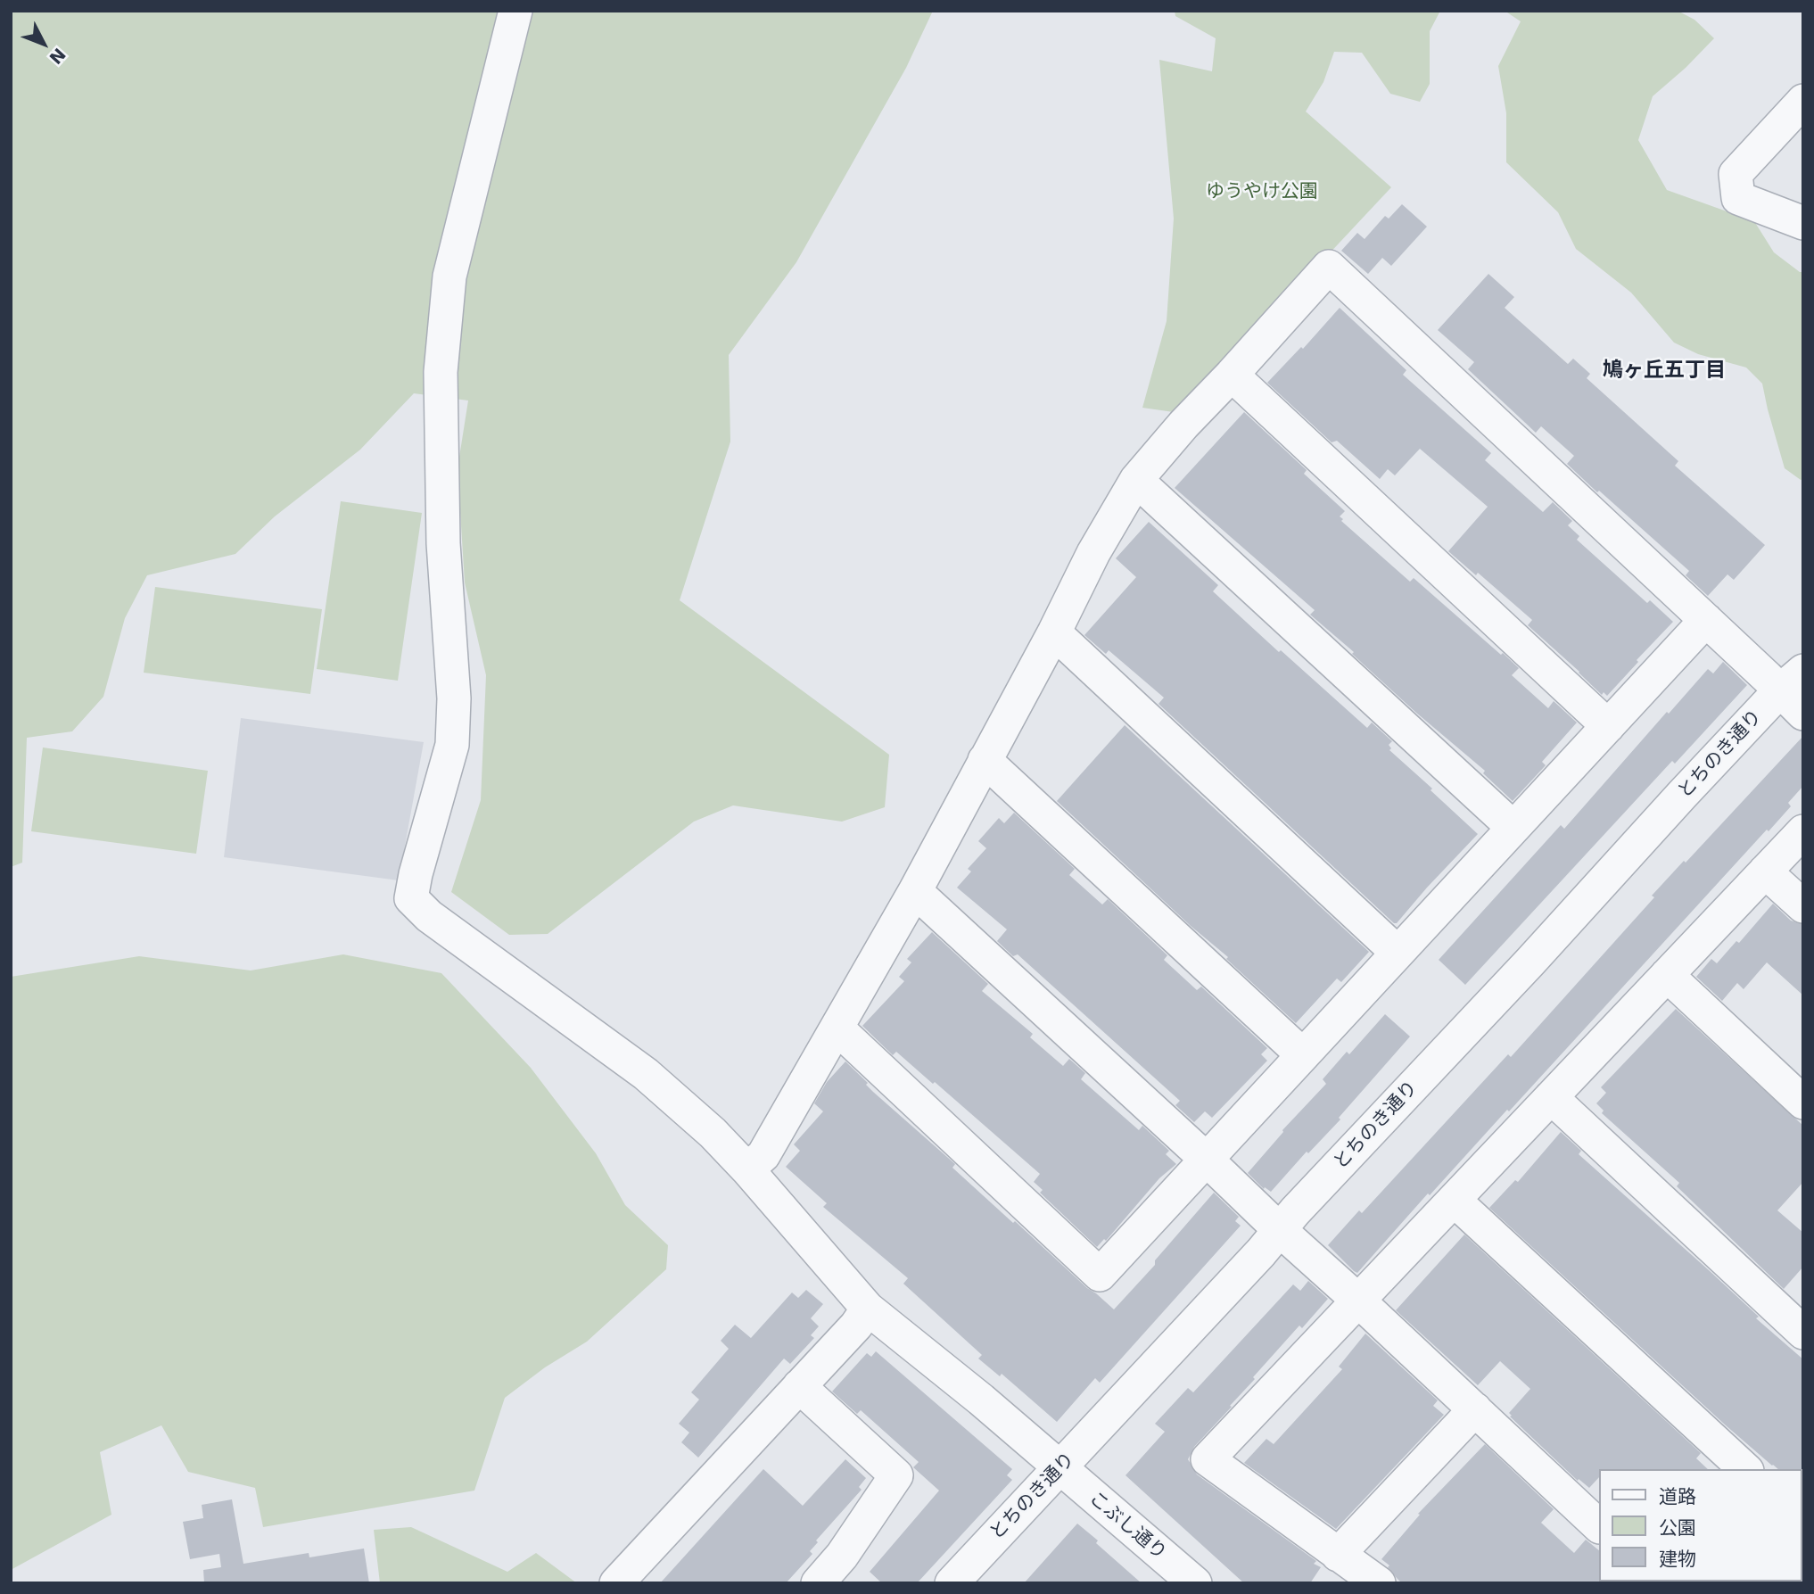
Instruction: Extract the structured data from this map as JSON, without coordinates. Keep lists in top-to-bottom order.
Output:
{
  "streets": {
    "street": ["とちのき通り", "こぶし通り"]
  },
  "crossings": [
    ["とちのき通り", "こぶし通り"]
  ],
  "districts": ["鳩ヶ丘五丁目"],
  "parks": ["ゆうやけ公園"],
  "legend": ["道路", "公園", "建物"],
  "north": "bottom right"
}
